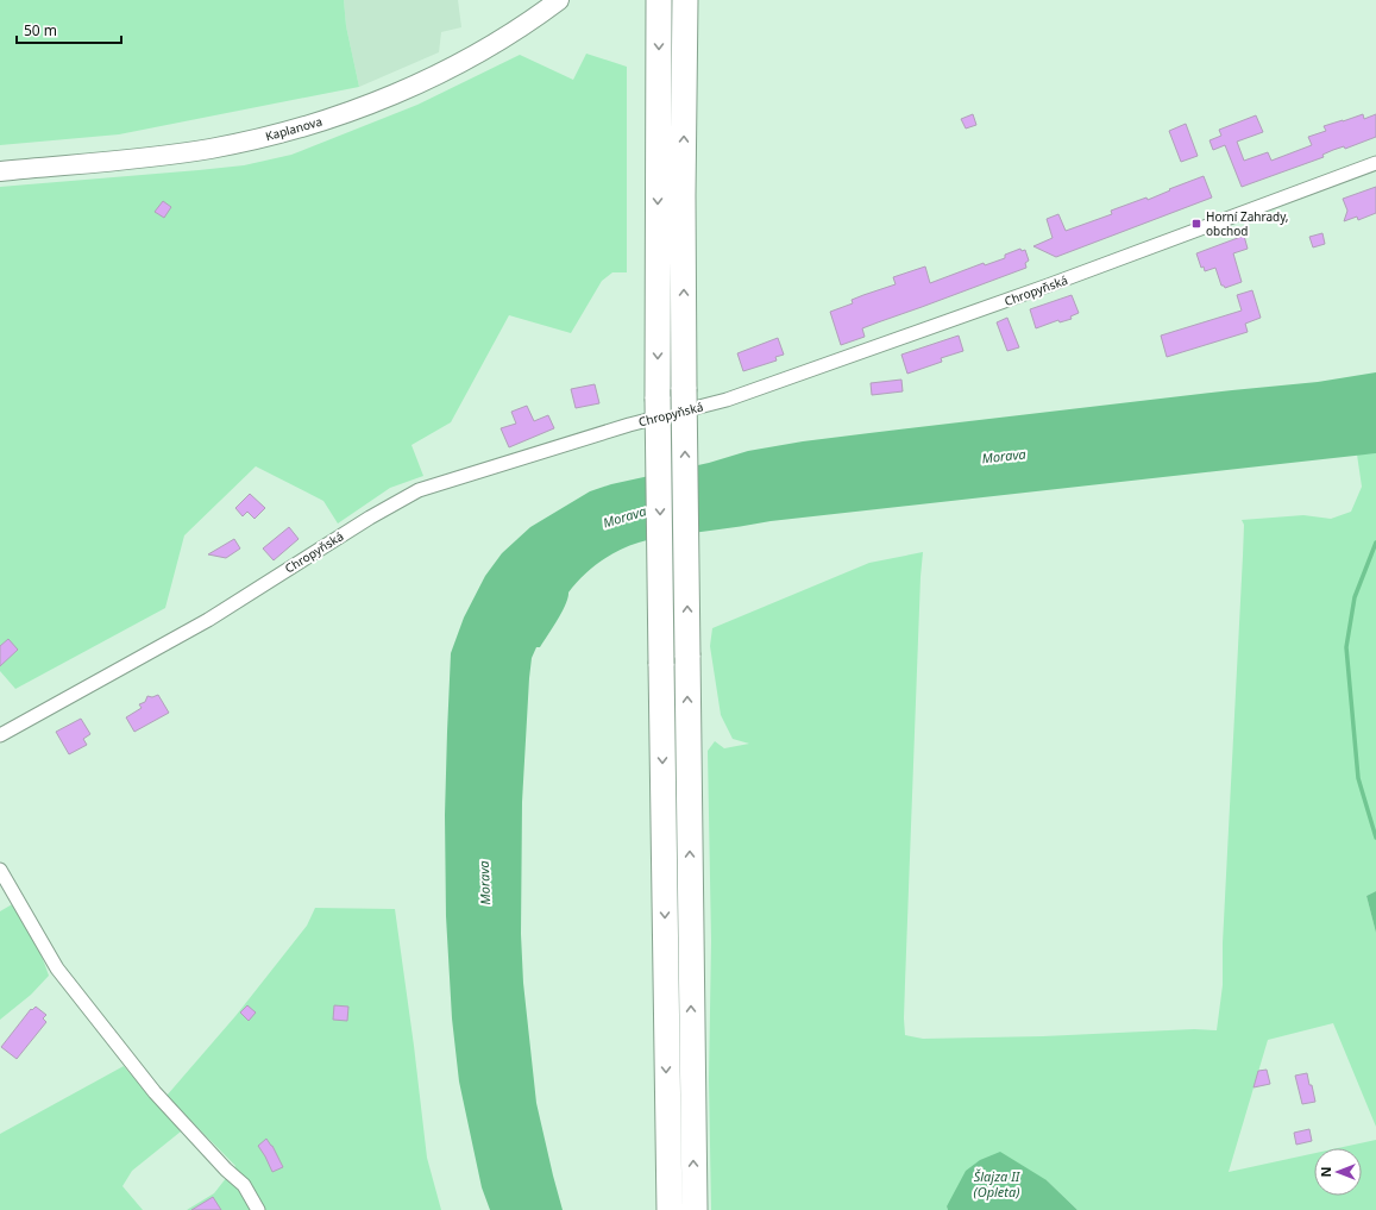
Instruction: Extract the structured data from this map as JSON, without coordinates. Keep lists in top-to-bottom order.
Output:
{
  "streets": {
    "main road": ["Kaplanova"],
    "street": ["Chropyňská"]
  },
  "water": ["Morava", "Šlajza II (Opleta)"],
  "places": {
    "transit": ["Horní Zahrady, obchod"]
  },
  "scale_bar": "50 m",
  "north": "left"
}
